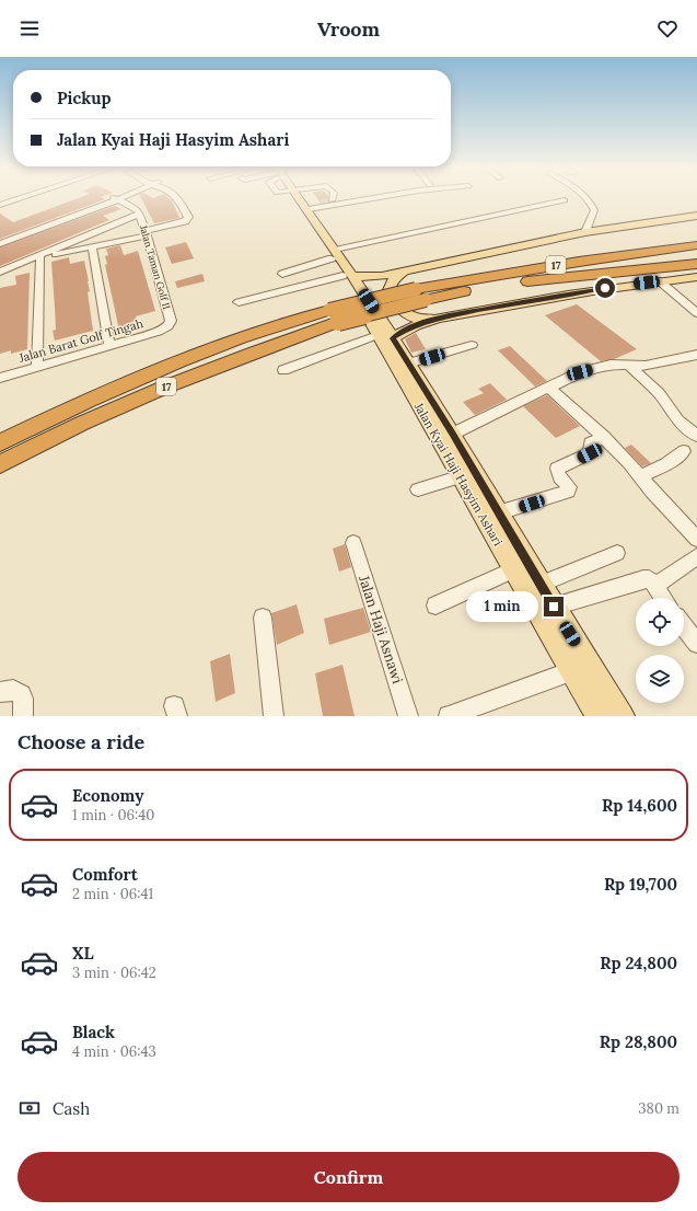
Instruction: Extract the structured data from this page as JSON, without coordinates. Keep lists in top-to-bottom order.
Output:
{
  "streets": {
    "highway": ["17"],
    "main road": ["Jalan Kyai Haji Hasyim Ashari"],
    "street": ["Jalan Taman Golf II", "Jalan Barat Golf Tingah", "Jalan Haji Asnawi"]
  },
  "crossings": [
    ["Jalan Taman Golf II", "Jalan Barat Golf Tingah"]
  ],
  "page": {
    "header": "Vroom",
    "banner": ["Pickup", "Jalan Kyai Haji Hasyim Ashari"],
    "bubble": "1 min",
    "heading": "Choose a ride",
    "list": [
      {
        "name": "Economy",
        "note": "1 min · 06:40",
        "value": "Rp 14,600"
      },
      {
        "name": "Comfort",
        "note": "2 min · 06:41",
        "value": "Rp 19,700"
      },
      {
        "name": "XL",
        "note": "3 min · 06:42",
        "value": "Rp 24,800"
      },
      {
        "name": "Black",
        "note": "4 min · 06:43",
        "value": "Rp 28,800"
      }
    ],
    "pay": ["Cash", "380 m"],
    "buttons": "Confirm"
  }
}
